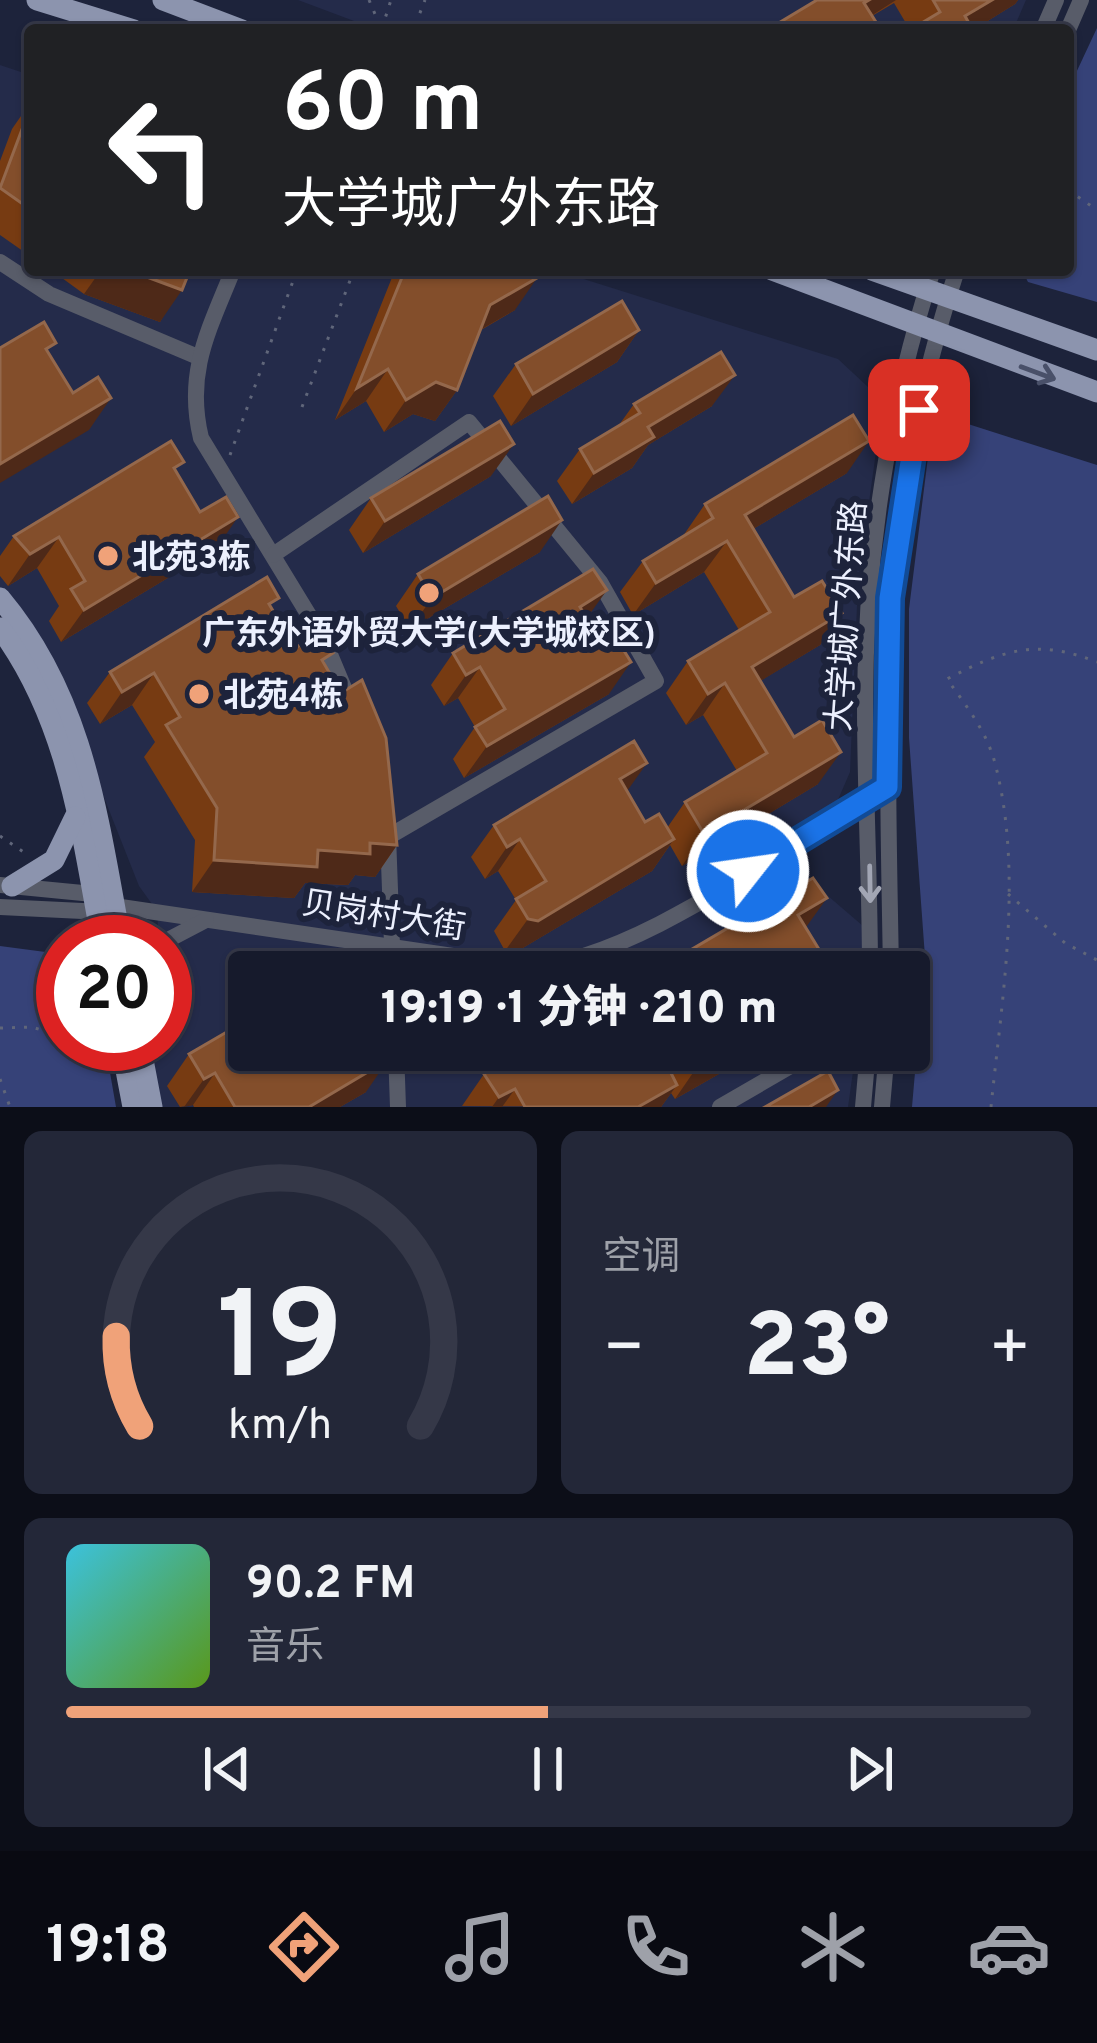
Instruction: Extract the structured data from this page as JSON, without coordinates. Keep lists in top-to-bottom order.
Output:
{
  "streets": {
    "street": ["大学城广外东路", "贝岗村大街"]
  },
  "crossings": [
    ["大学城广外东路", "贝岗村大街"]
  ],
  "places": ["北苑3栋", "广东外语外贸大学(大学城校区)", "北苑4栋"],
  "page": {
    "turn": ["60 m", "大学城广外东路"],
    "limit": "20",
    "trip": "19:19 · 1 分钟 · 210 m",
    "tile": "空调",
    "heat": ["−", "23°", "+"],
    "song": ["90.2 FM", "音乐"],
    "tabs": "19:18",
    "gauge": ["19", "km/h"]
  }
}
